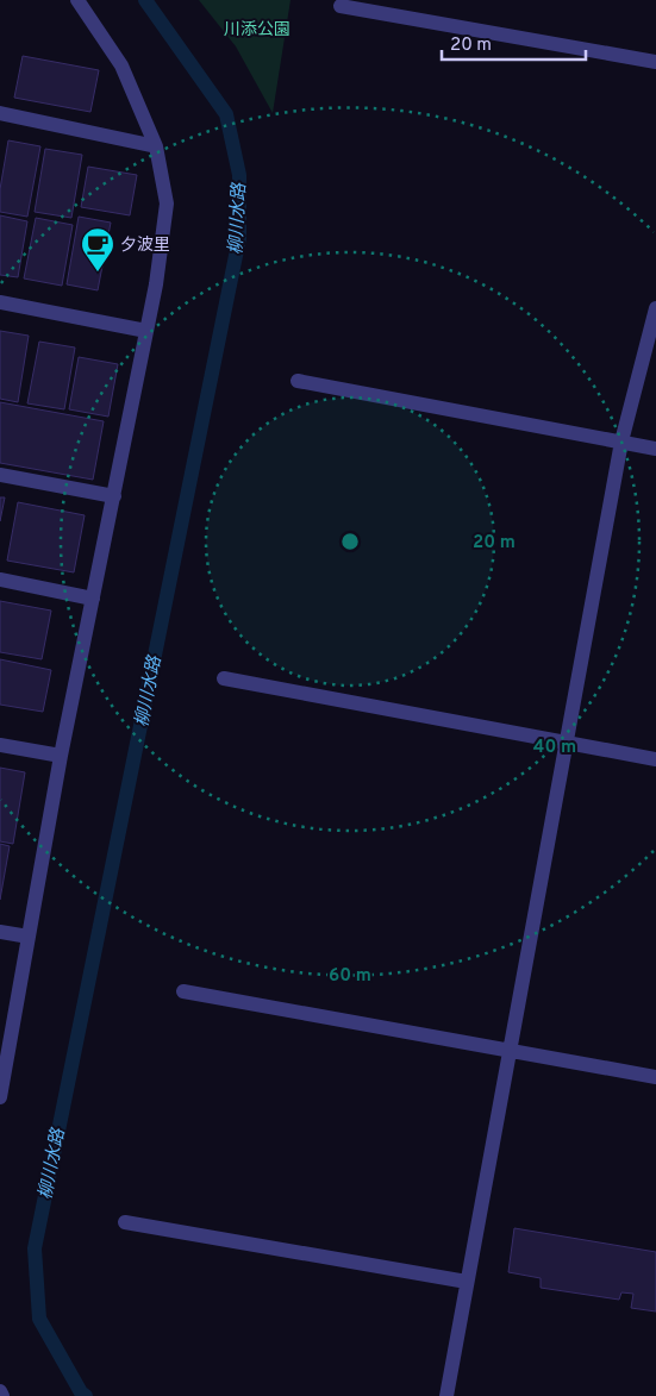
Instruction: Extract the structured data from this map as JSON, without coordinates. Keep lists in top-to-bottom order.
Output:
{
  "water": ["柳川水路"],
  "parks": ["川添公園"],
  "places": {
    "cafe": ["夕波里"]
  },
  "scale_bar": "20 m",
  "rings": ["20 m", "40 m", "60 m"]
}
